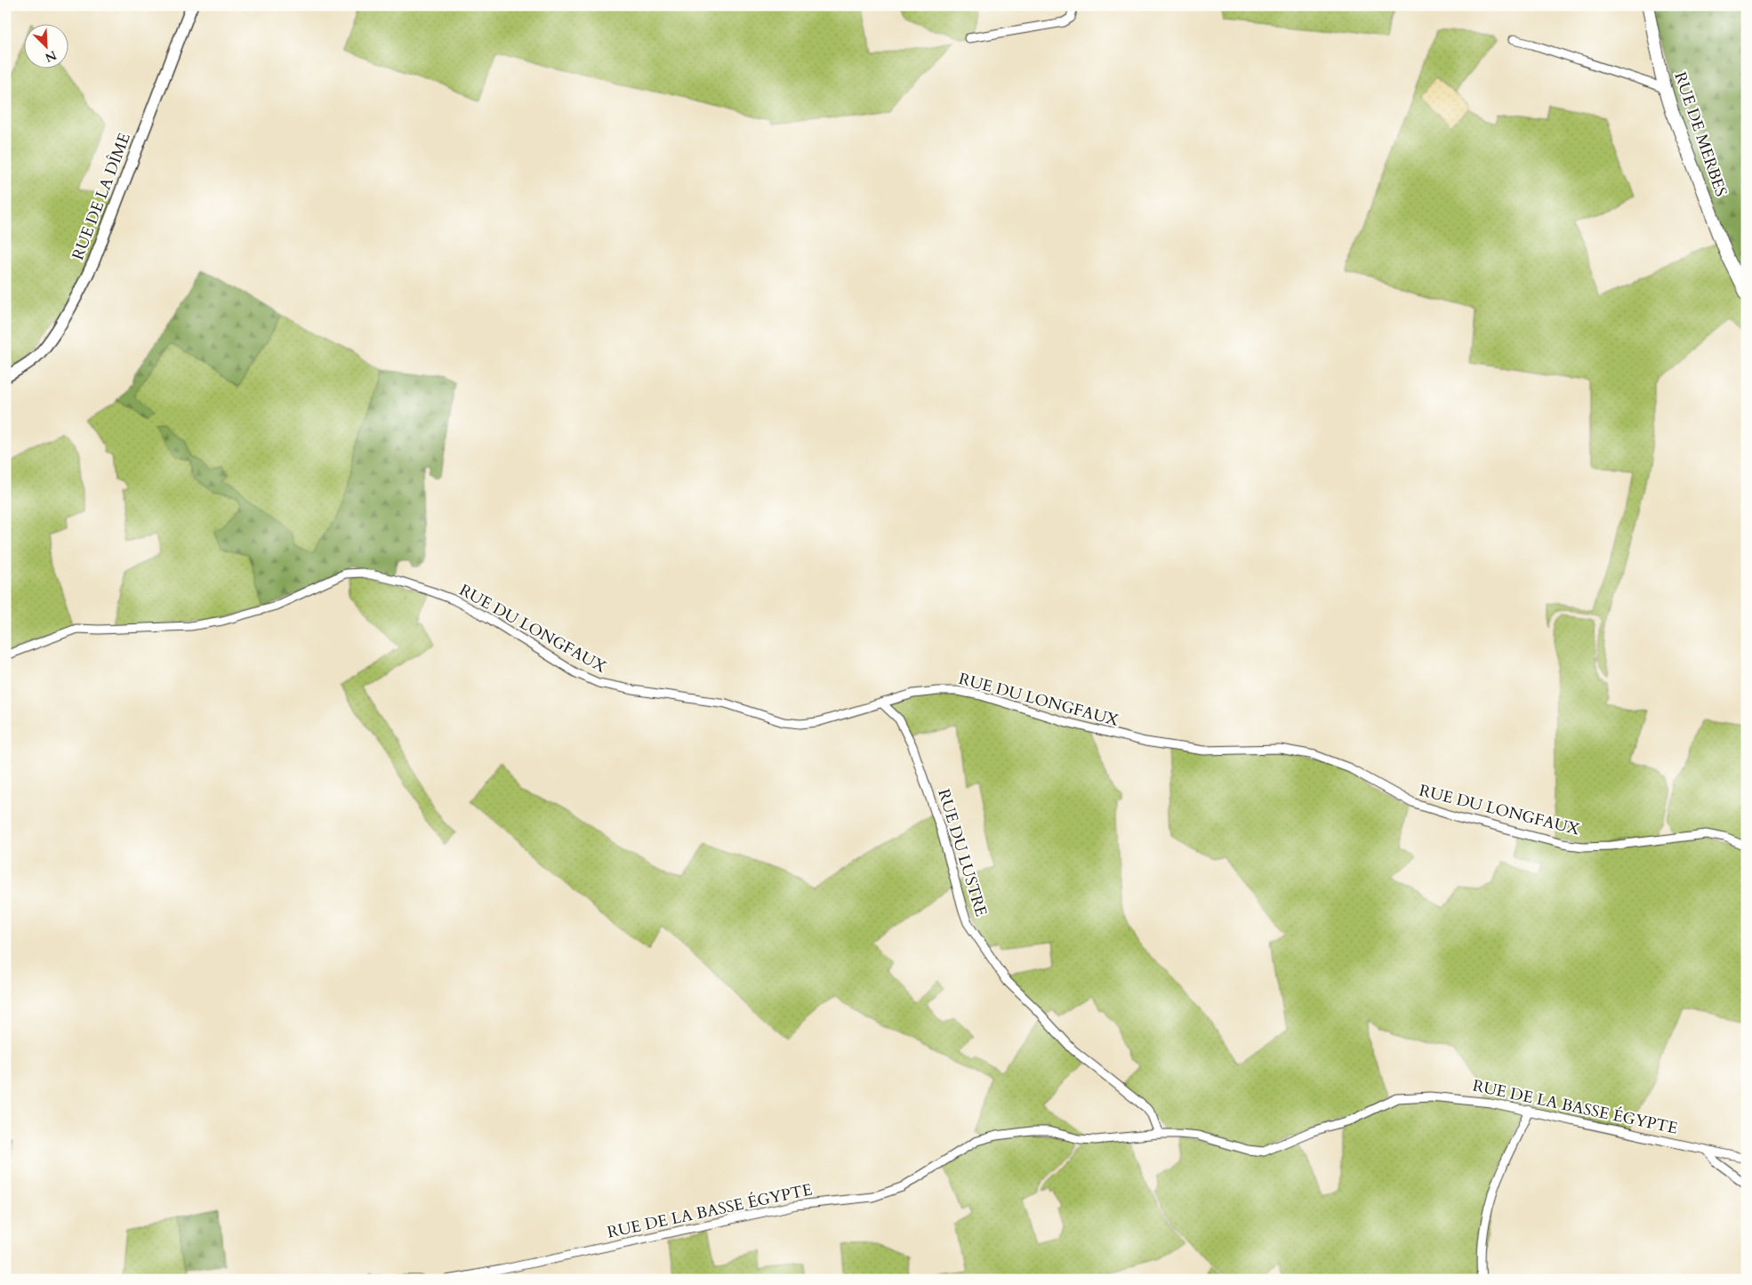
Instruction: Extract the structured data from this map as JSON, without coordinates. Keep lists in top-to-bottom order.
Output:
{
  "streets": {
    "main road": ["RUE DE MERBES"],
    "street": [
      "RUE DE LA DÎME",
      "RUE DU LONGFAUX",
      "RUE DU LUSTRE",
      "RUE DE LA BASSE ÉGYPTE"
    ]
  },
  "crossings": [
    ["RUE DU LONGFAUX", "RUE DU LUSTRE"],
    ["RUE DU LUSTRE", "RUE DE LA BASSE ÉGYPTE"]
  ],
  "north": "bottom right"
}
